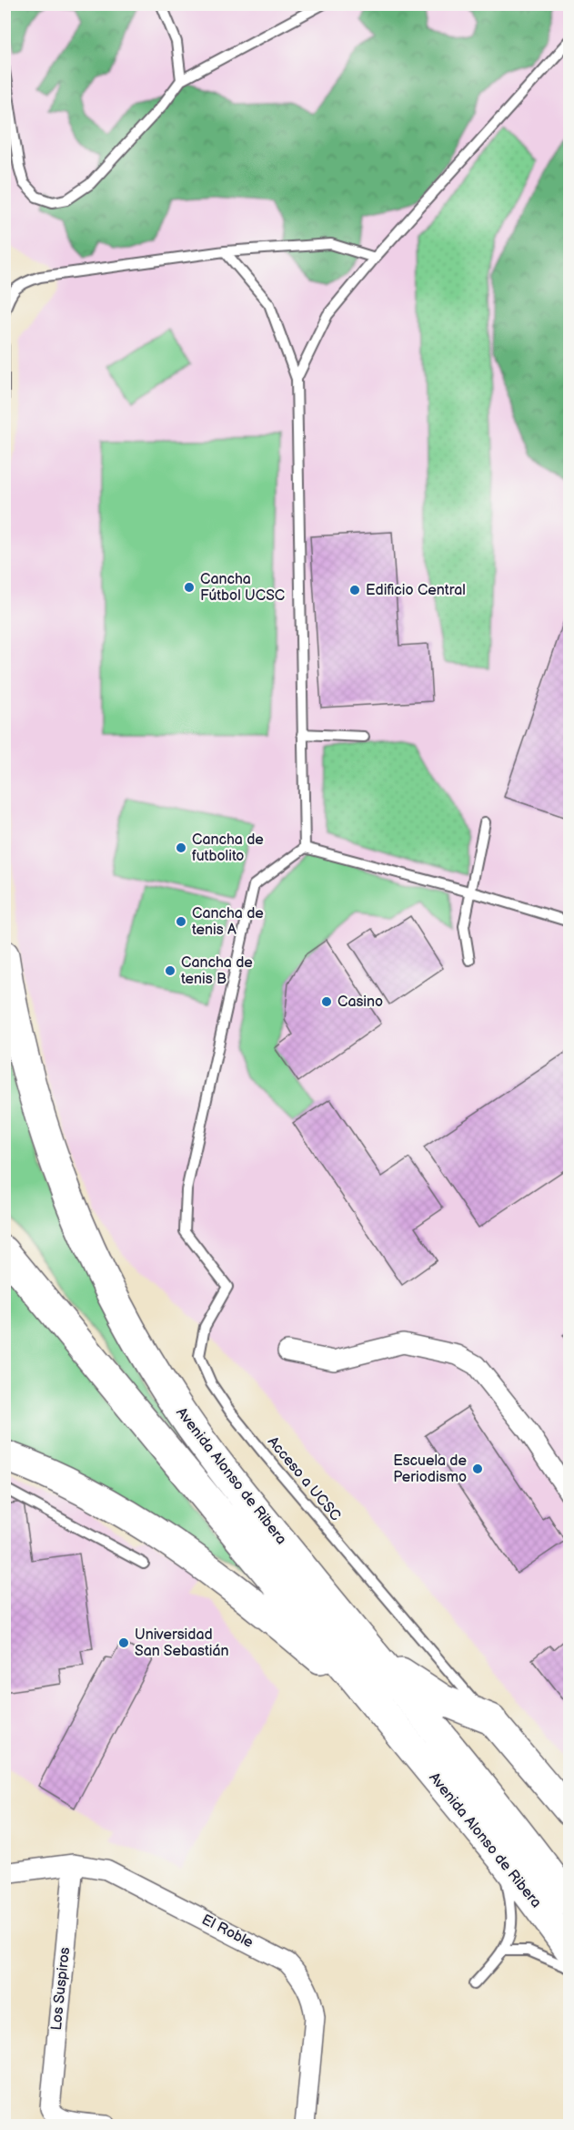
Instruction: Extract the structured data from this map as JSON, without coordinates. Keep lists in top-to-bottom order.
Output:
{
  "streets": {
    "highway": ["Avenida Alonso de Ribera"],
    "street": ["El Roble", "Los Suspiros"],
    "lane": ["Acceso a UCSC"]
  },
  "crossings": [
    ["El Roble", "Los Suspiros"]
  ],
  "places": [
    "Cancha Fútbol UCSC",
    "Edificio Central",
    "Cancha de futbolito",
    "Cancha de tenis A",
    "Cancha de tenis B",
    "Casino",
    "Escuela de Periodismo",
    "Universidad San Sebastián"
  ]
}
